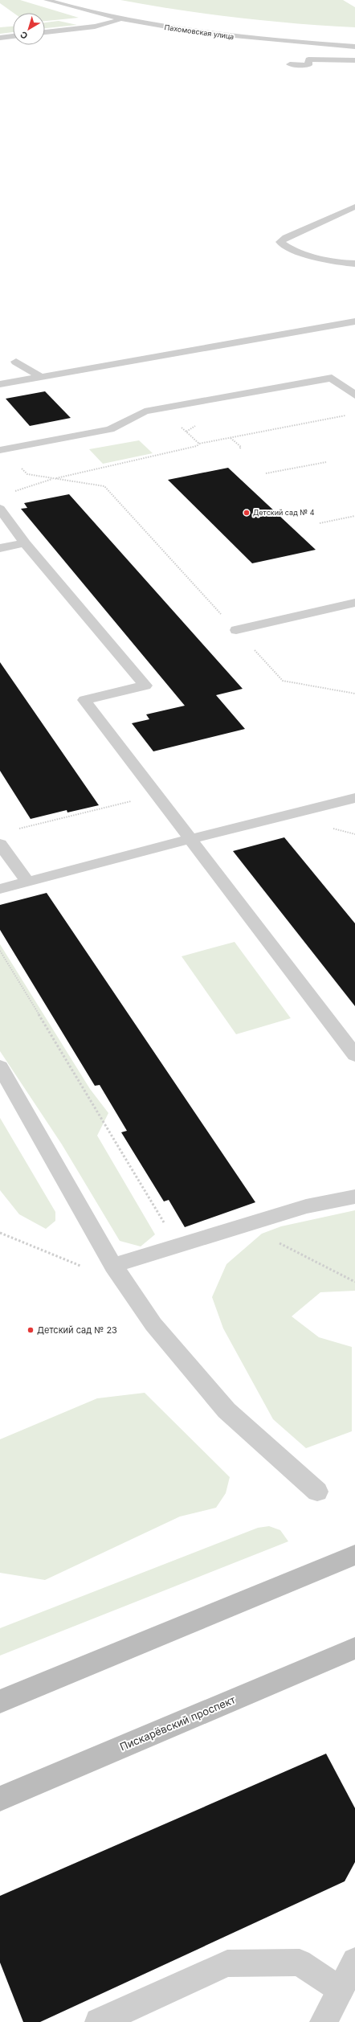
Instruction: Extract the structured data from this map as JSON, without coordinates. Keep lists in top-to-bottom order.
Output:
{
  "streets": {
    "main road": ["Пискарёвский проспект"],
    "street": ["Пахомовская улица"]
  },
  "places": ["Детский сад № 4", "Детский сад № 23"],
  "north": "bottom left"
}
